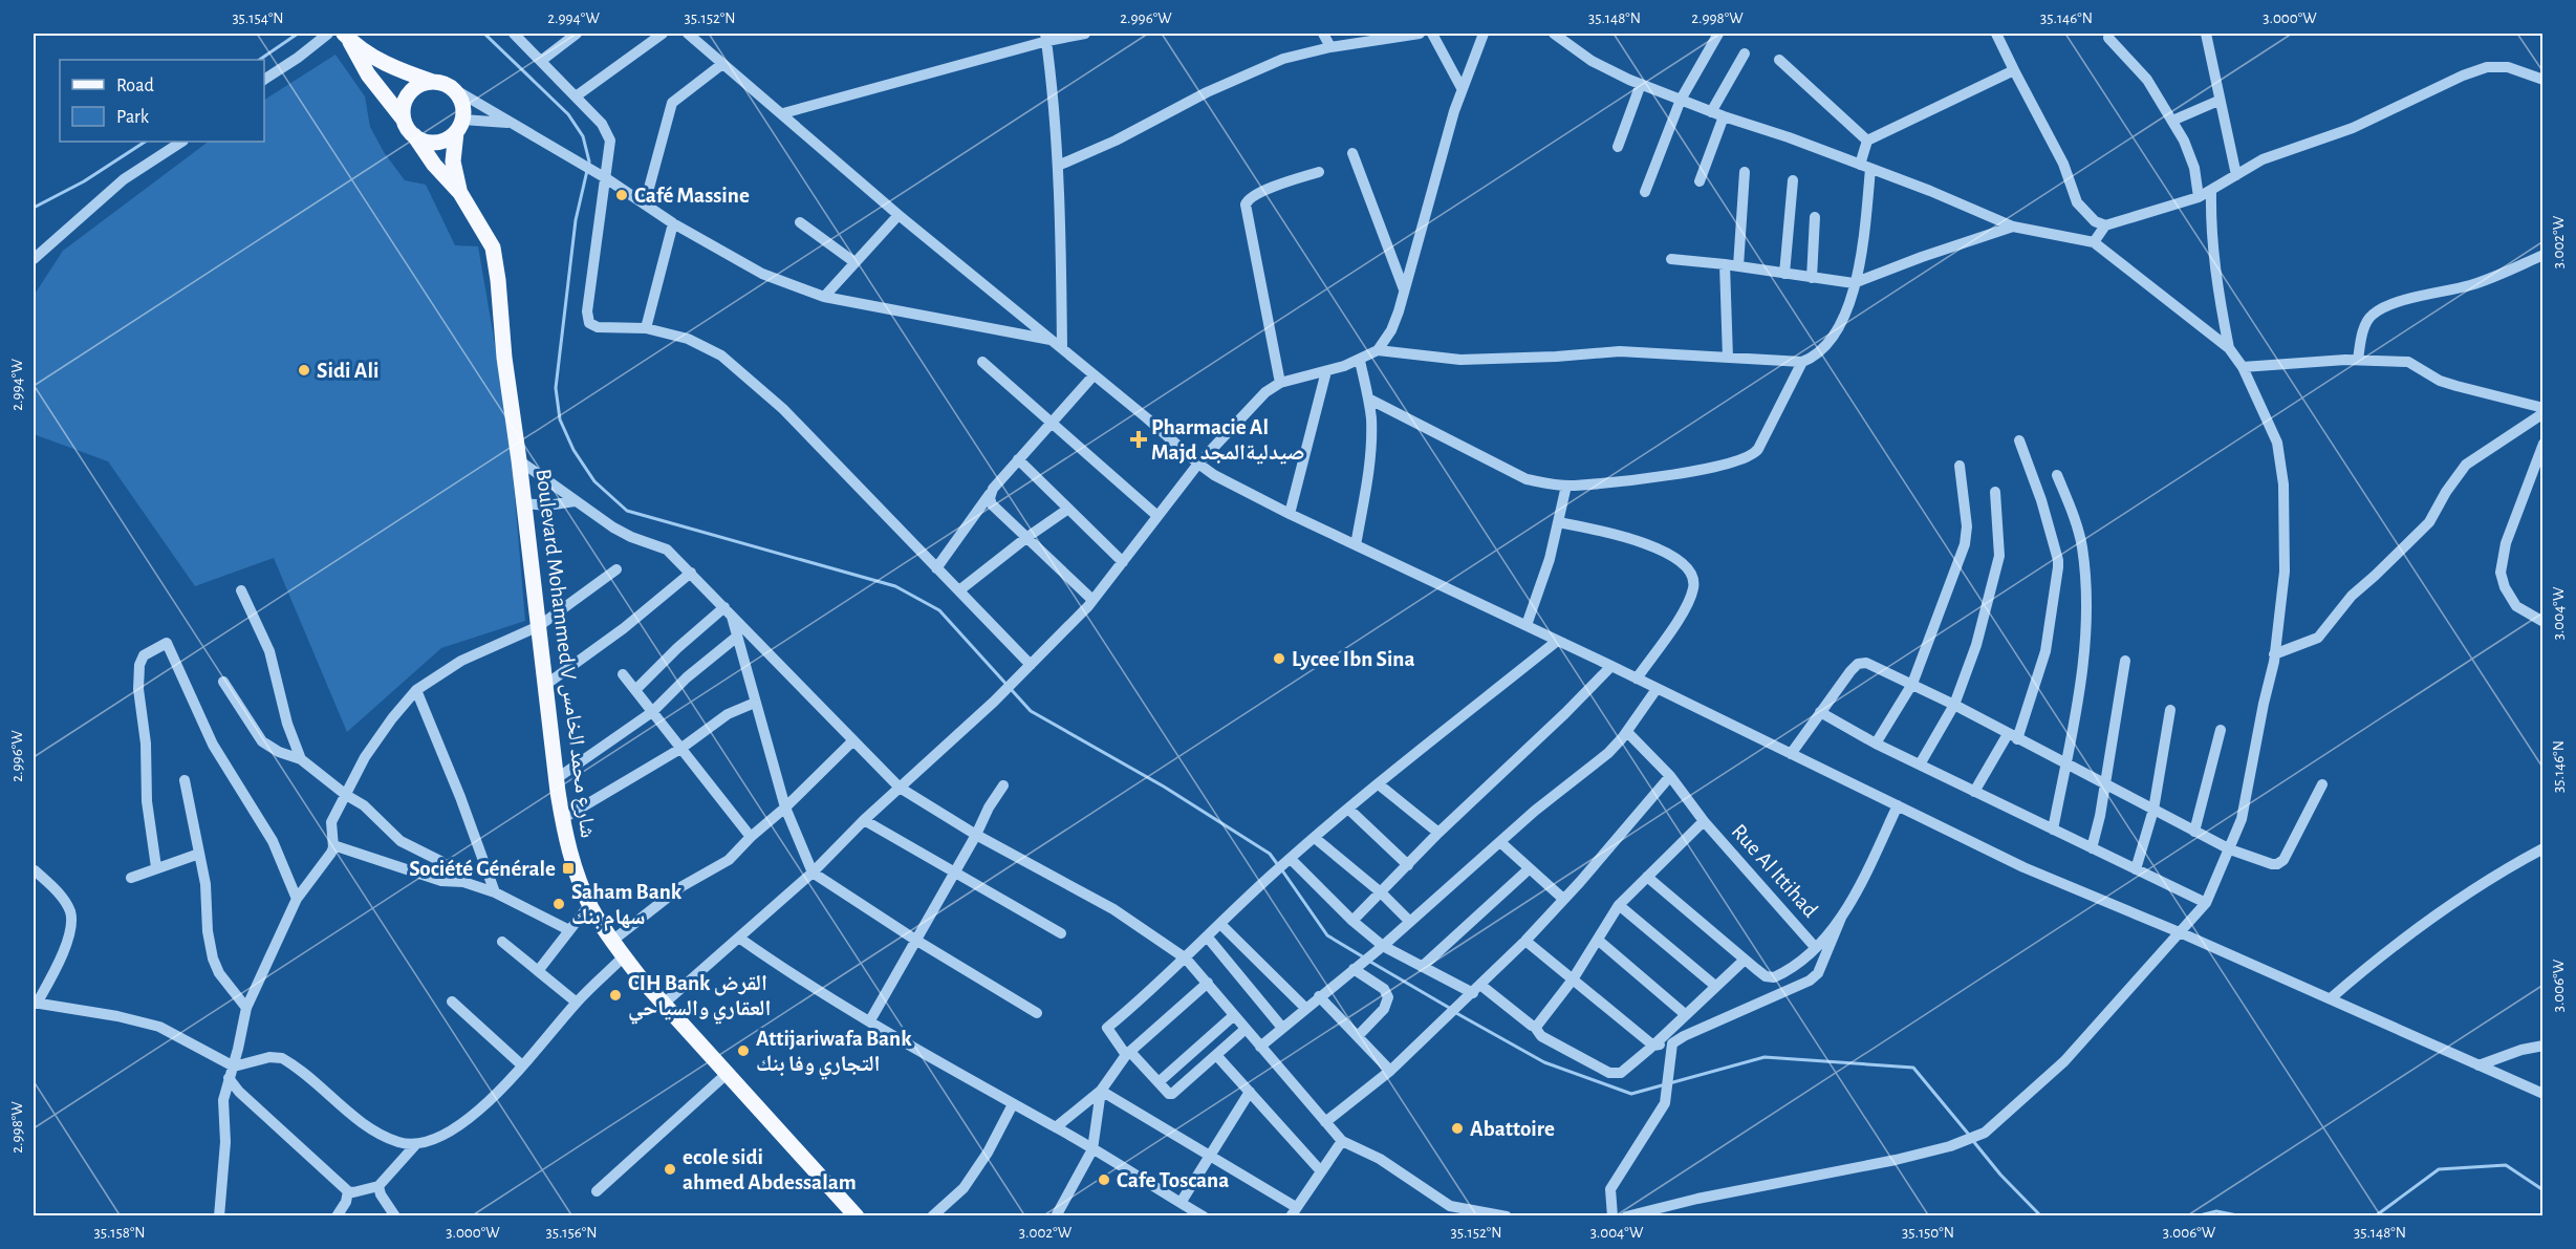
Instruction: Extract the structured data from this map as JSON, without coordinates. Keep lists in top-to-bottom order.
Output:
{
  "streets": {
    "main road": ["Boulevard Mohammed V شارع محمد الخامس"],
    "street": ["Rue Al Ittihad"]
  },
  "places": {
    "other": [
      "Café Massine",
      "Sidi Ali",
      "Lycee Ibn Sina",
      "Saham Bank سهام بنك",
      "CIH Bank القرض العقاري والسياحي",
      "Attijariwafa Bank التجاري وفا بنك",
      "Abattoire",
      "ecole sidi ahmed Abdessalam",
      "Cafe Toscana"
    ],
    "health": ["Pharmacie Al Majd صيدليةالمجد"],
    "transit": ["Société Générale"]
  },
  "legend": ["Road", "Park"],
  "coordinates": [
    "35.154°N",
    "2.994°W",
    "35.152°N",
    "2.996°W",
    "35.148°N",
    "2.998°W",
    "35.146°N",
    "3.000°W",
    "3.002°W",
    "3.004°W",
    "3.006°W",
    "35.158°N",
    "35.156°N",
    "35.150°N"
  ]
}
